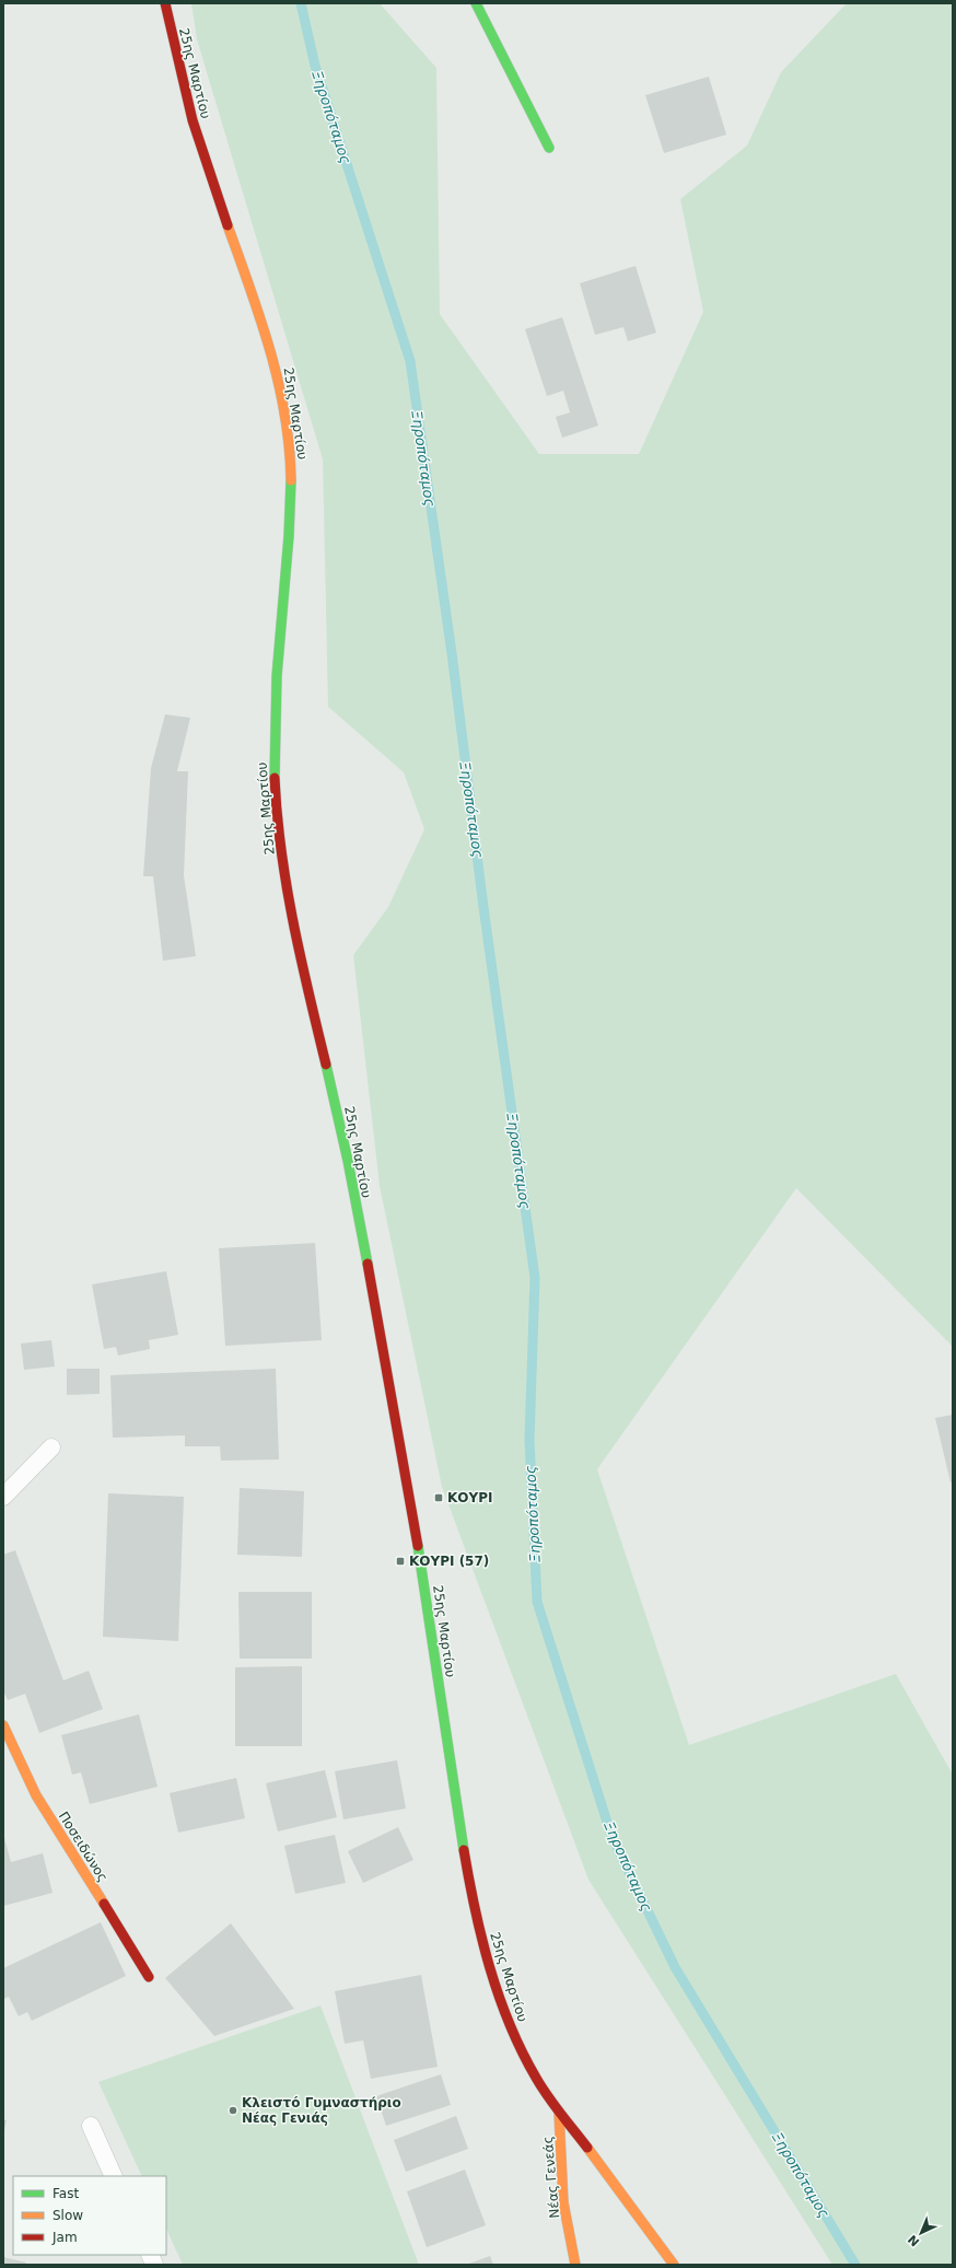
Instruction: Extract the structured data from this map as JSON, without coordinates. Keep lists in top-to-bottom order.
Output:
{
  "streets": {
    "main road": ["25ης Μαρτίου", "Ποσειδώνος", "Νέας Γενεάς"]
  },
  "crossings": [
    ["25ης Μαρτίου", "Νέας Γενεάς"]
  ],
  "water": ["Ξηροπόταμος"],
  "places": {
    "transit": ["ΚΟΥΡΙ", "ΚΟΥΡΙ (57)"],
    "other": ["Κλειστό Γυμναστήριο Νέας Γενιάς"]
  },
  "legend": ["Fast", "Slow", "Jam"],
  "north": "bottom left"
}
